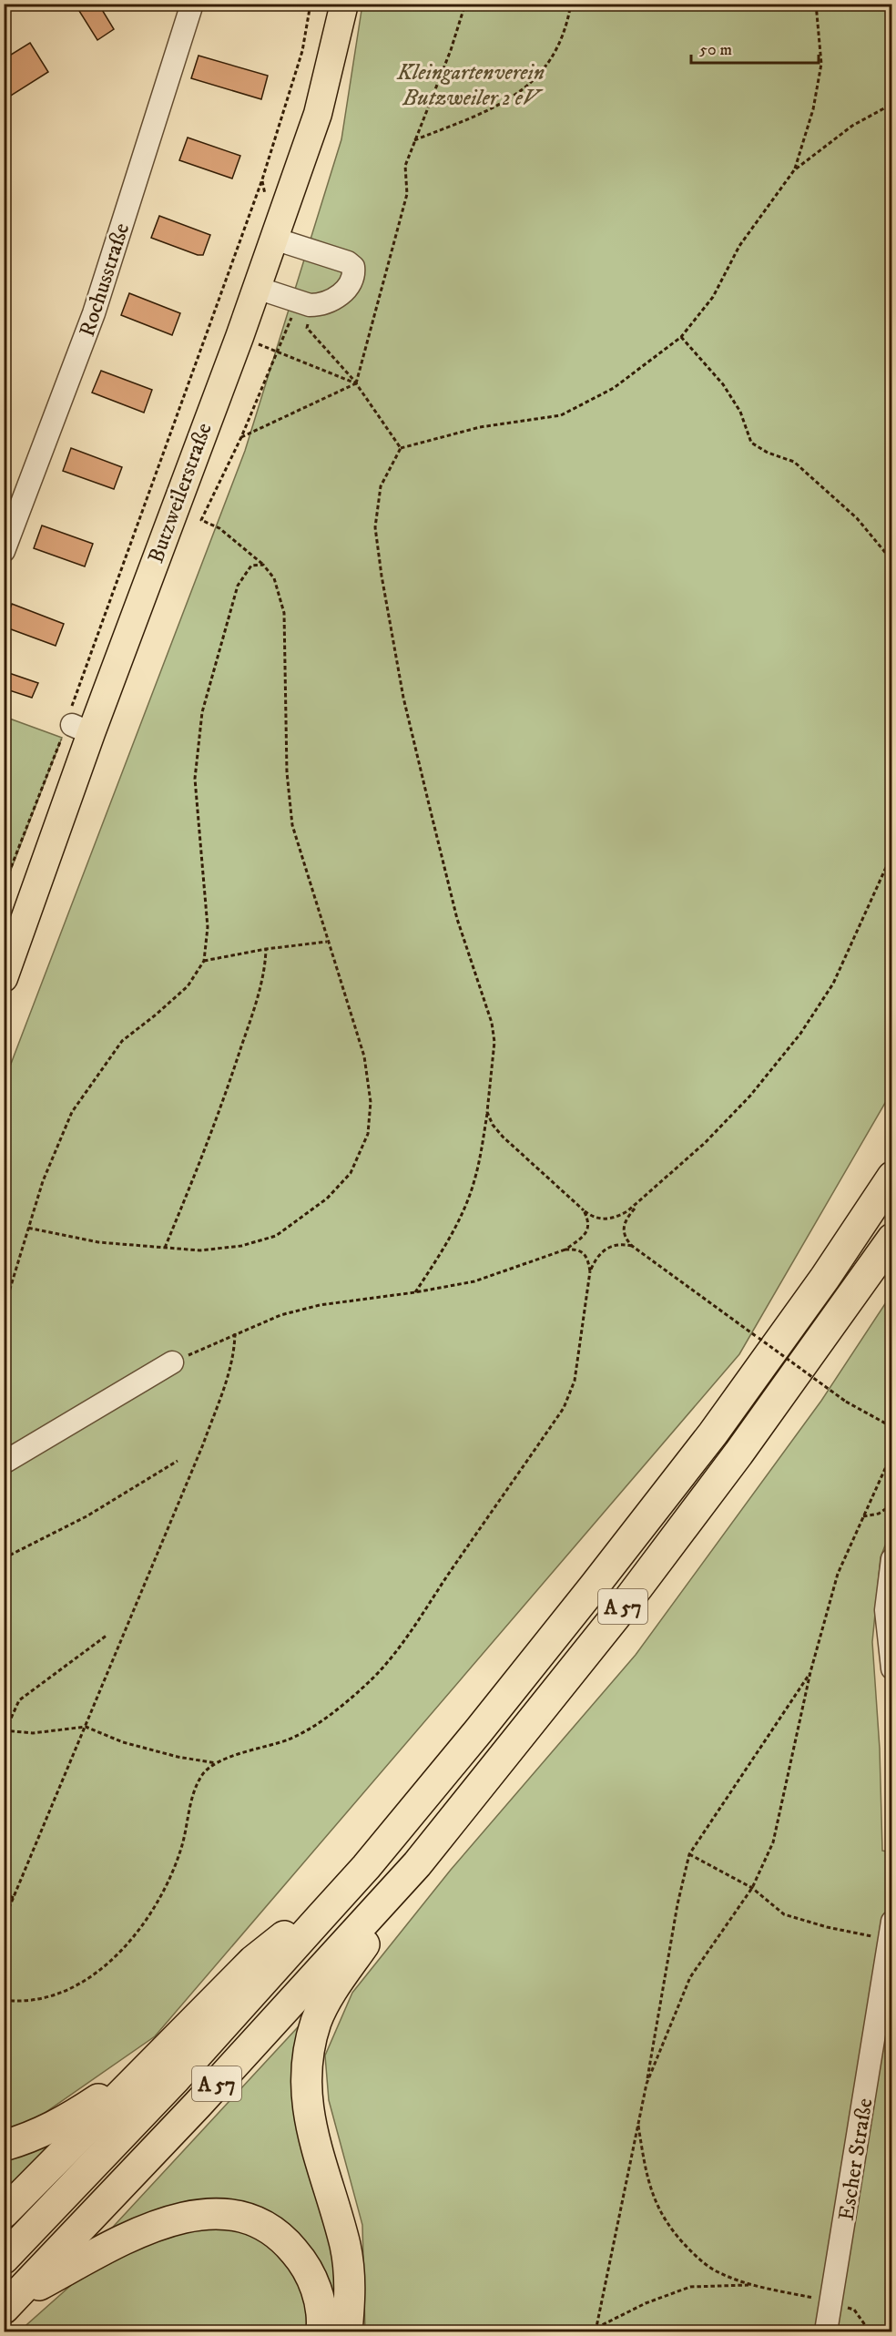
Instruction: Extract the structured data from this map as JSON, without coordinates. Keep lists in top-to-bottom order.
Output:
{
  "streets": {
    "highway": ["A 57"],
    "main road": ["Butzweilerstraße"],
    "street": ["Rochusstraße", "Escher Straße"]
  },
  "parks": ["Kleingartenverein Butzweiler 2 eV"],
  "scale_bar": "50 m"
}
